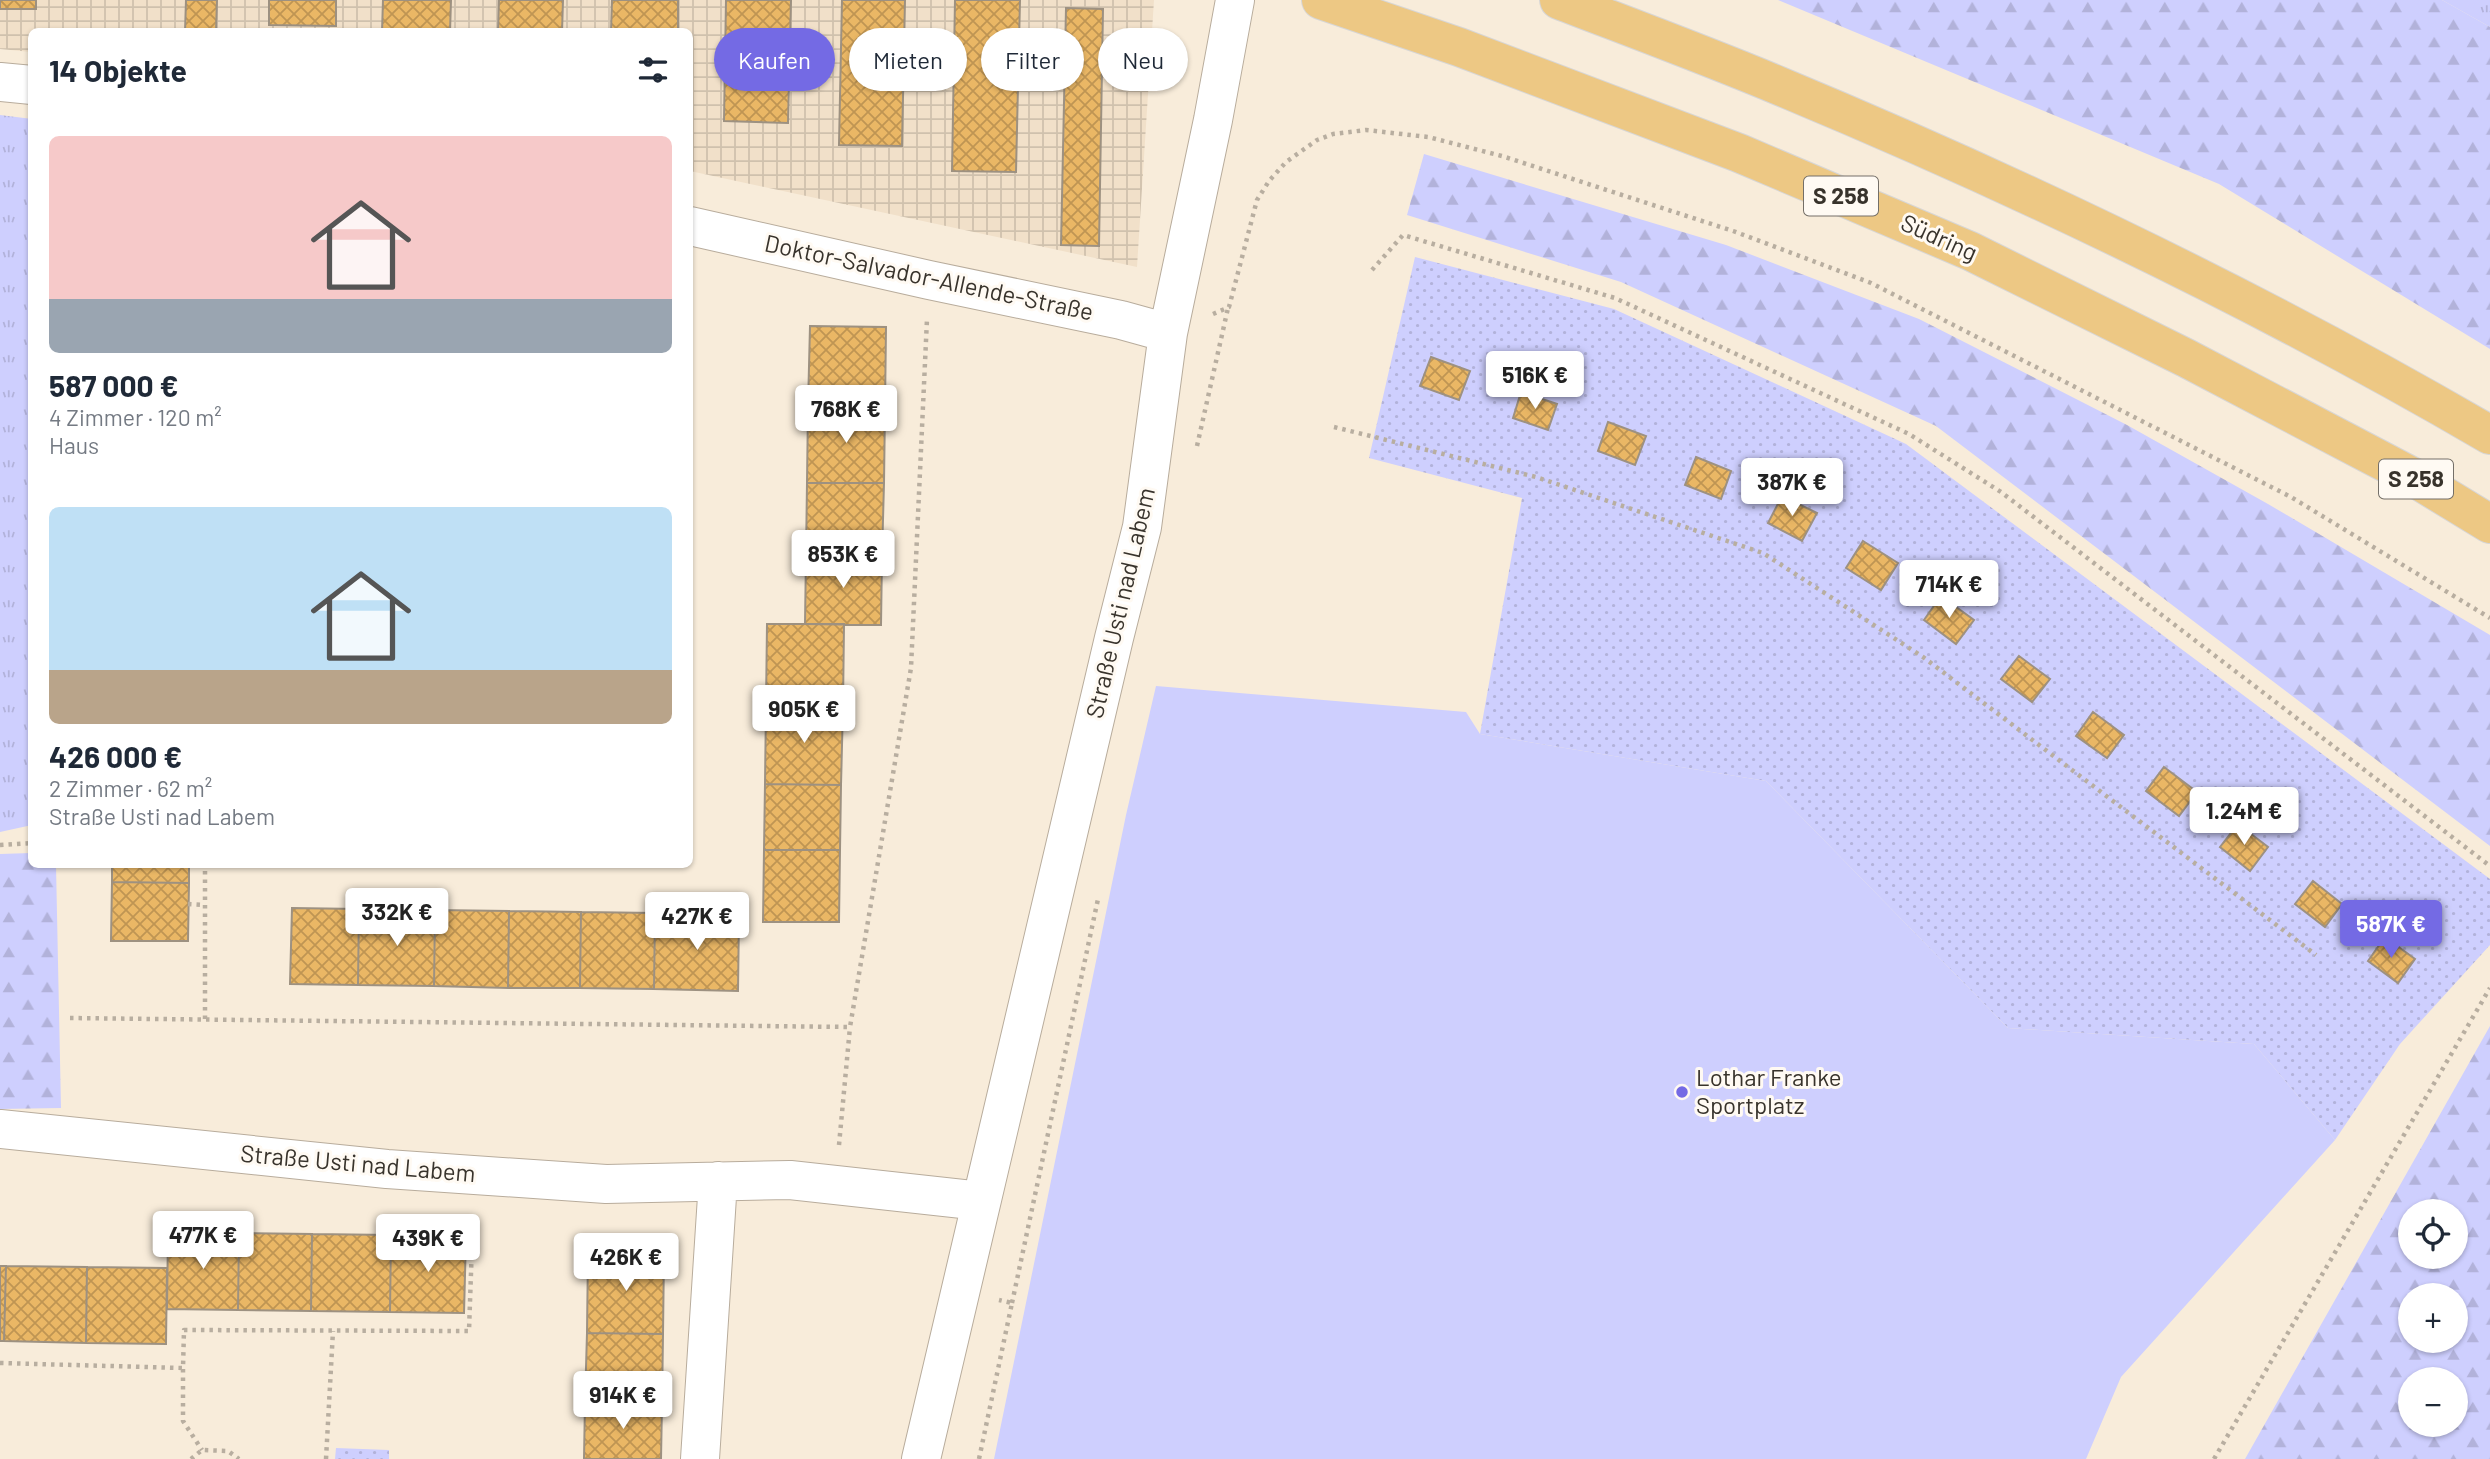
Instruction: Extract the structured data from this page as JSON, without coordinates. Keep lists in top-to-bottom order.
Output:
{
  "streets": {
    "main road": ["S 258", "Südring"],
    "street": ["Doktor-Salvador-Allende-Straße", "Straße Usti nad Labem"]
  },
  "crossings": [
    ["Doktor-Salvador-Allende-Straße", "Straße Usti nad Labem"]
  ],
  "places": ["Lothar Franke Sportplatz"],
  "page": {
    "chip": [
      "Kaufen",
      "Mieten",
      "Filter",
      "Neu"
    ],
    "heading": "14 Objekte",
    "list": [
      {
        "name": "587 000 €",
        "note": "4 Zimmer · 120 m² · Haus"
      },
      {
        "name": "426 000 €",
        "note": "2 Zimmer · 62 m² · Straße Usti nad Labem"
      }
    ],
    "price": [
      "516K €",
      "768K €",
      "387K €",
      "853K €",
      "714K €",
      "905K €",
      "1.24M €",
      "332K €",
      "427K €",
      "587K €",
      "477K €",
      "439K €",
      "426K €",
      "914K €"
    ],
    "map_buttons": ["+", "−"]
  }
}
